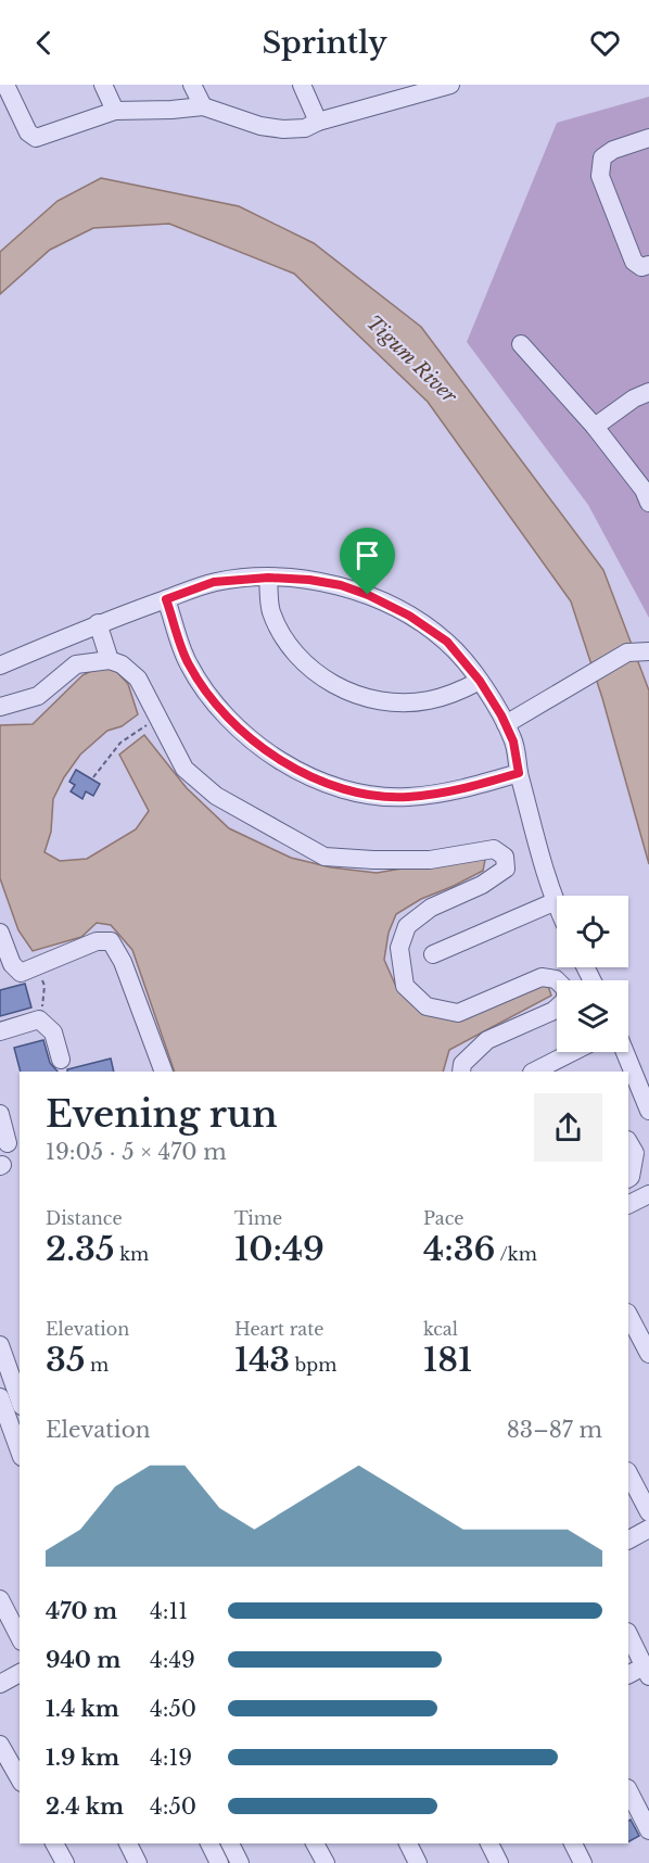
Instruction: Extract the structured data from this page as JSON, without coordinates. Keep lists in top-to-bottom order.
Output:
{
  "water": ["Tigum River"],
  "page": {
    "header": "Sprintly",
    "heading": ["Evening run", "19:05 · 5 × 470 m"],
    "stats": [
      ["Distance", "2.35 km"],
      ["Time", "10:49"],
      ["Pace", "4:36 /km"],
      ["Elevation", "35 m"],
      ["Heart rate", "143 bpm"],
      ["kcal", "181"]
    ],
    "chart": ["Elevation", "83–87 m"],
    "list": [
      {
        "name": "470 m",
        "note": "4:11"
      },
      {
        "name": "940 m",
        "note": "4:49"
      },
      {
        "name": "1.4 km",
        "note": "4:50"
      },
      {
        "name": "1.9 km",
        "note": "4:19"
      },
      {
        "name": "2.4 km",
        "note": "4:50"
      }
    ]
  }
}
